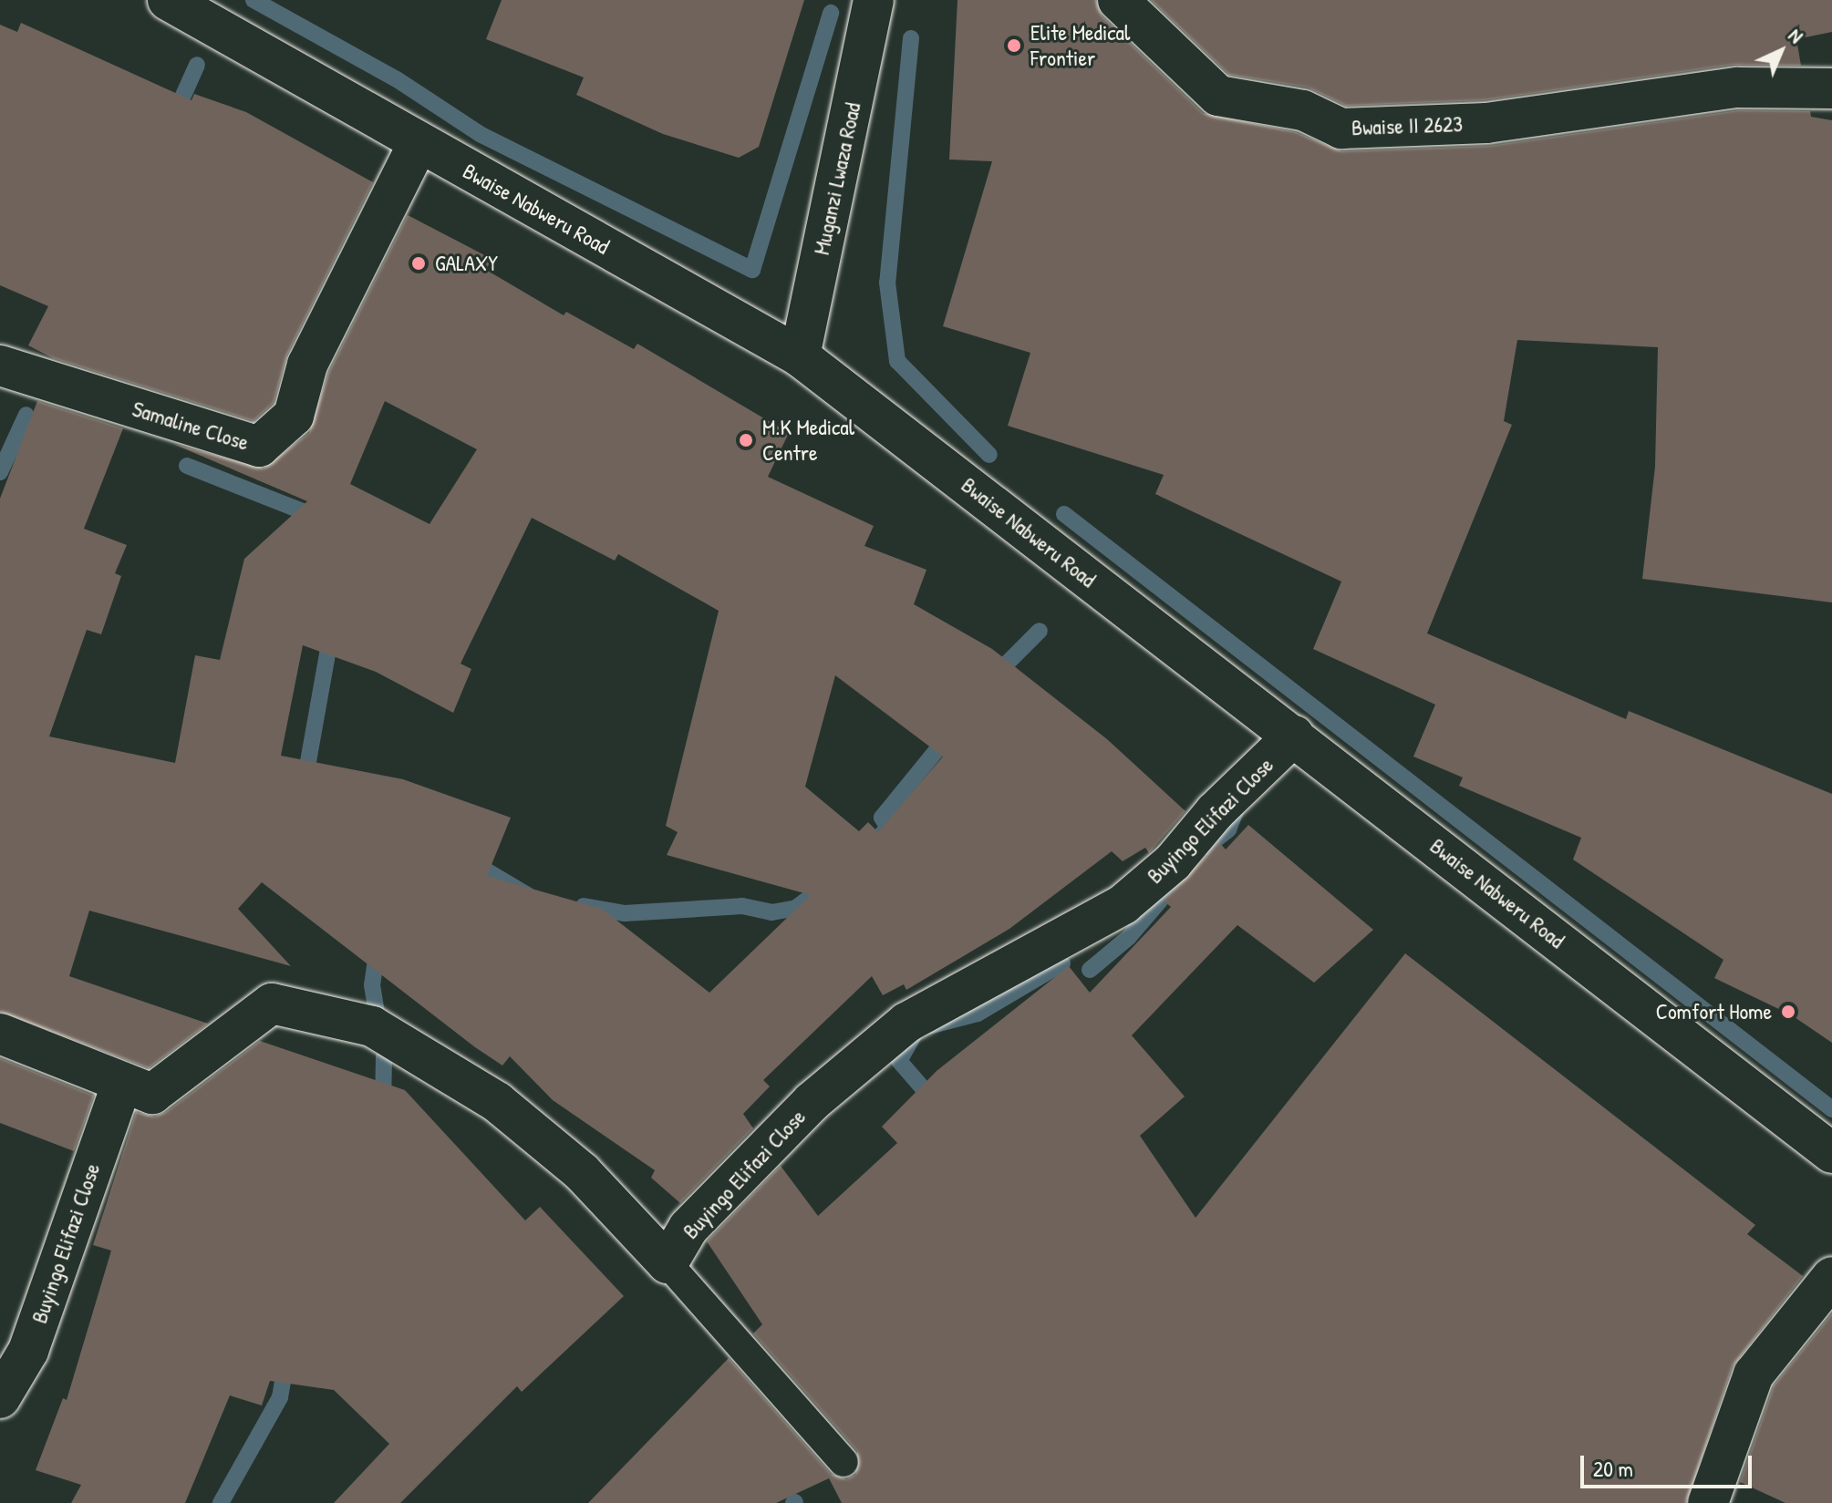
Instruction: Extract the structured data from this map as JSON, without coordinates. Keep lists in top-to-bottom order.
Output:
{
  "streets": {
    "street": [
      "Bwaise II 2623",
      "Muganzi Lwaza Road",
      "Bwaise Nabweru Road",
      "Samaline Close",
      "Buyingo Elifazi Close"
    ]
  },
  "crossings": [
    ["Muganzi Lwaza Road", "Bwaise Nabweru Road"],
    ["Bwaise Nabweru Road", "Samaline Close"],
    ["Bwaise Nabweru Road", "Buyingo Elifazi Close"]
  ],
  "places": [
    "Elite Medical Frontier",
    "GALAXY",
    "M.K Medical Centre",
    "Comfort Home"
  ],
  "scale_bar": "20 m",
  "north": "top right"
}
